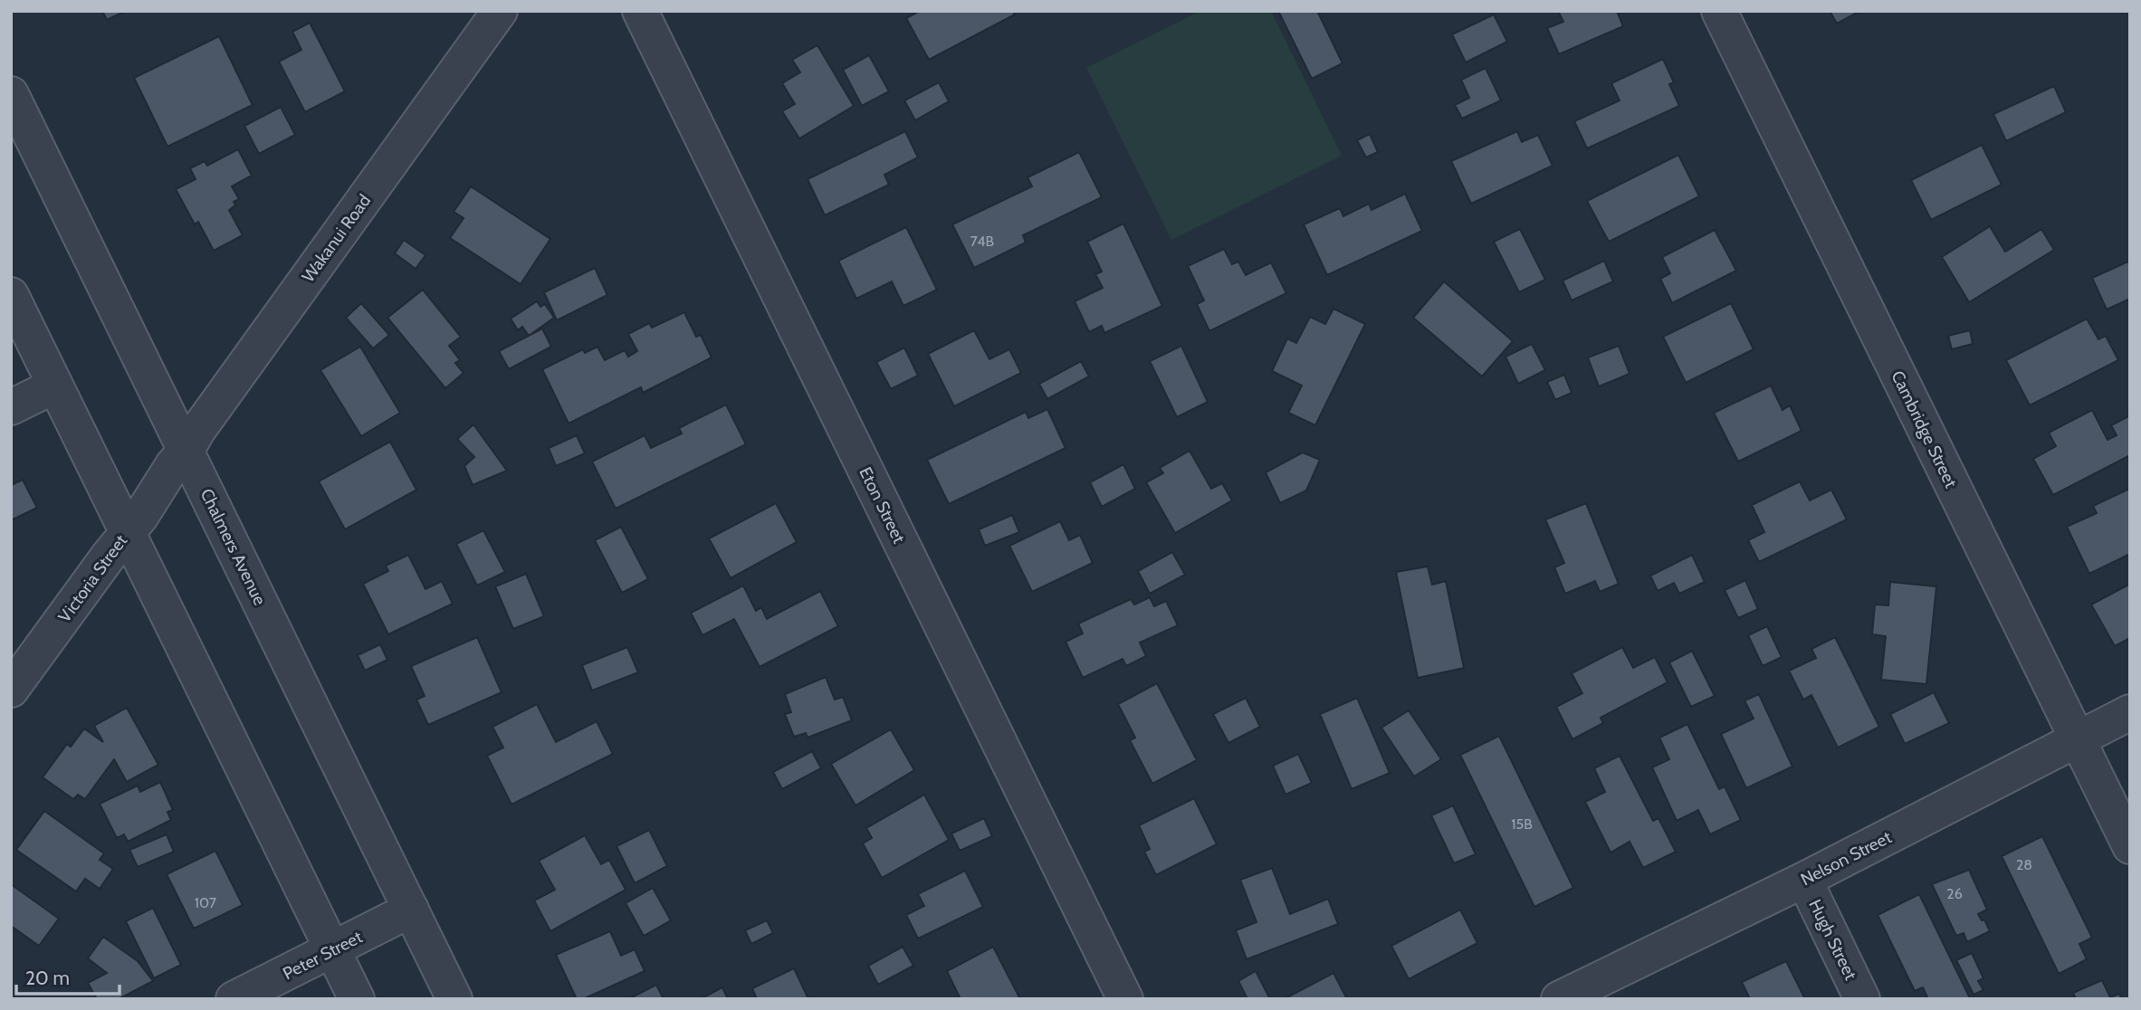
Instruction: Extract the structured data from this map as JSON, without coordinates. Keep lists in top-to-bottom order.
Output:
{
  "streets": {
    "street": [
      "Wakanui Road",
      "Cambridge Street",
      "Eton Street",
      "Chalmers Avenue",
      "Victoria Street",
      "Nelson Street",
      "Hugh Street",
      "Peter Street"
    ]
  },
  "crossings": [
    ["Wakanui Road", "Chalmers Avenue"],
    ["Wakanui Road", "Victoria Street"],
    ["Cambridge Street", "Nelson Street"],
    ["Chalmers Avenue", "Victoria Street"],
    ["Chalmers Avenue", "Peter Street"],
    ["Nelson Street", "Hugh Street"]
  ],
  "house_numbers": [
    "74B",
    "15B",
    "28",
    "26",
    "107"
  ],
  "scale_bar": "20 m"
}
